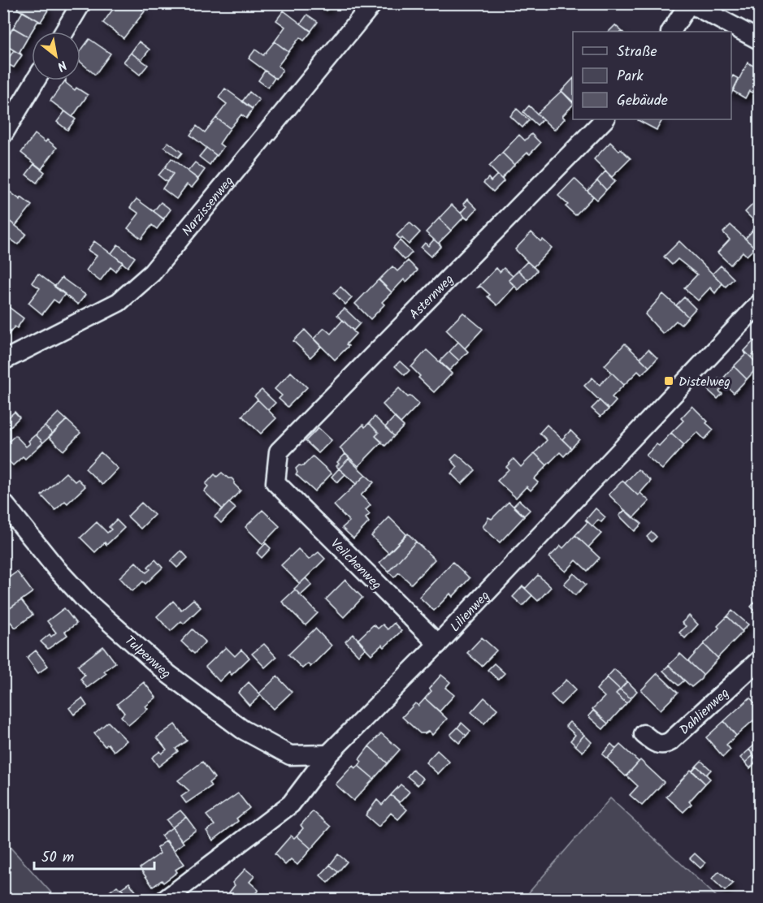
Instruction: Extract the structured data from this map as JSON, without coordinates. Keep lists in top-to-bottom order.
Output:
{
  "streets": {
    "street": [
      "Narzissenweg",
      "Asternweg",
      "Veilchenweg",
      "Lilienweg",
      "Tulpenweg",
      "Dahlienweg"
    ]
  },
  "crossings": [
    ["Asternweg", "Veilchenweg"],
    ["Veilchenweg", "Lilienweg"],
    ["Lilienweg", "Tulpenweg"]
  ],
  "places": {
    "transit": ["Distelweg"]
  },
  "legend": ["Straße", "Park", "Gebäude"],
  "scale_bar": "50 m",
  "north": "bottom right"
}
